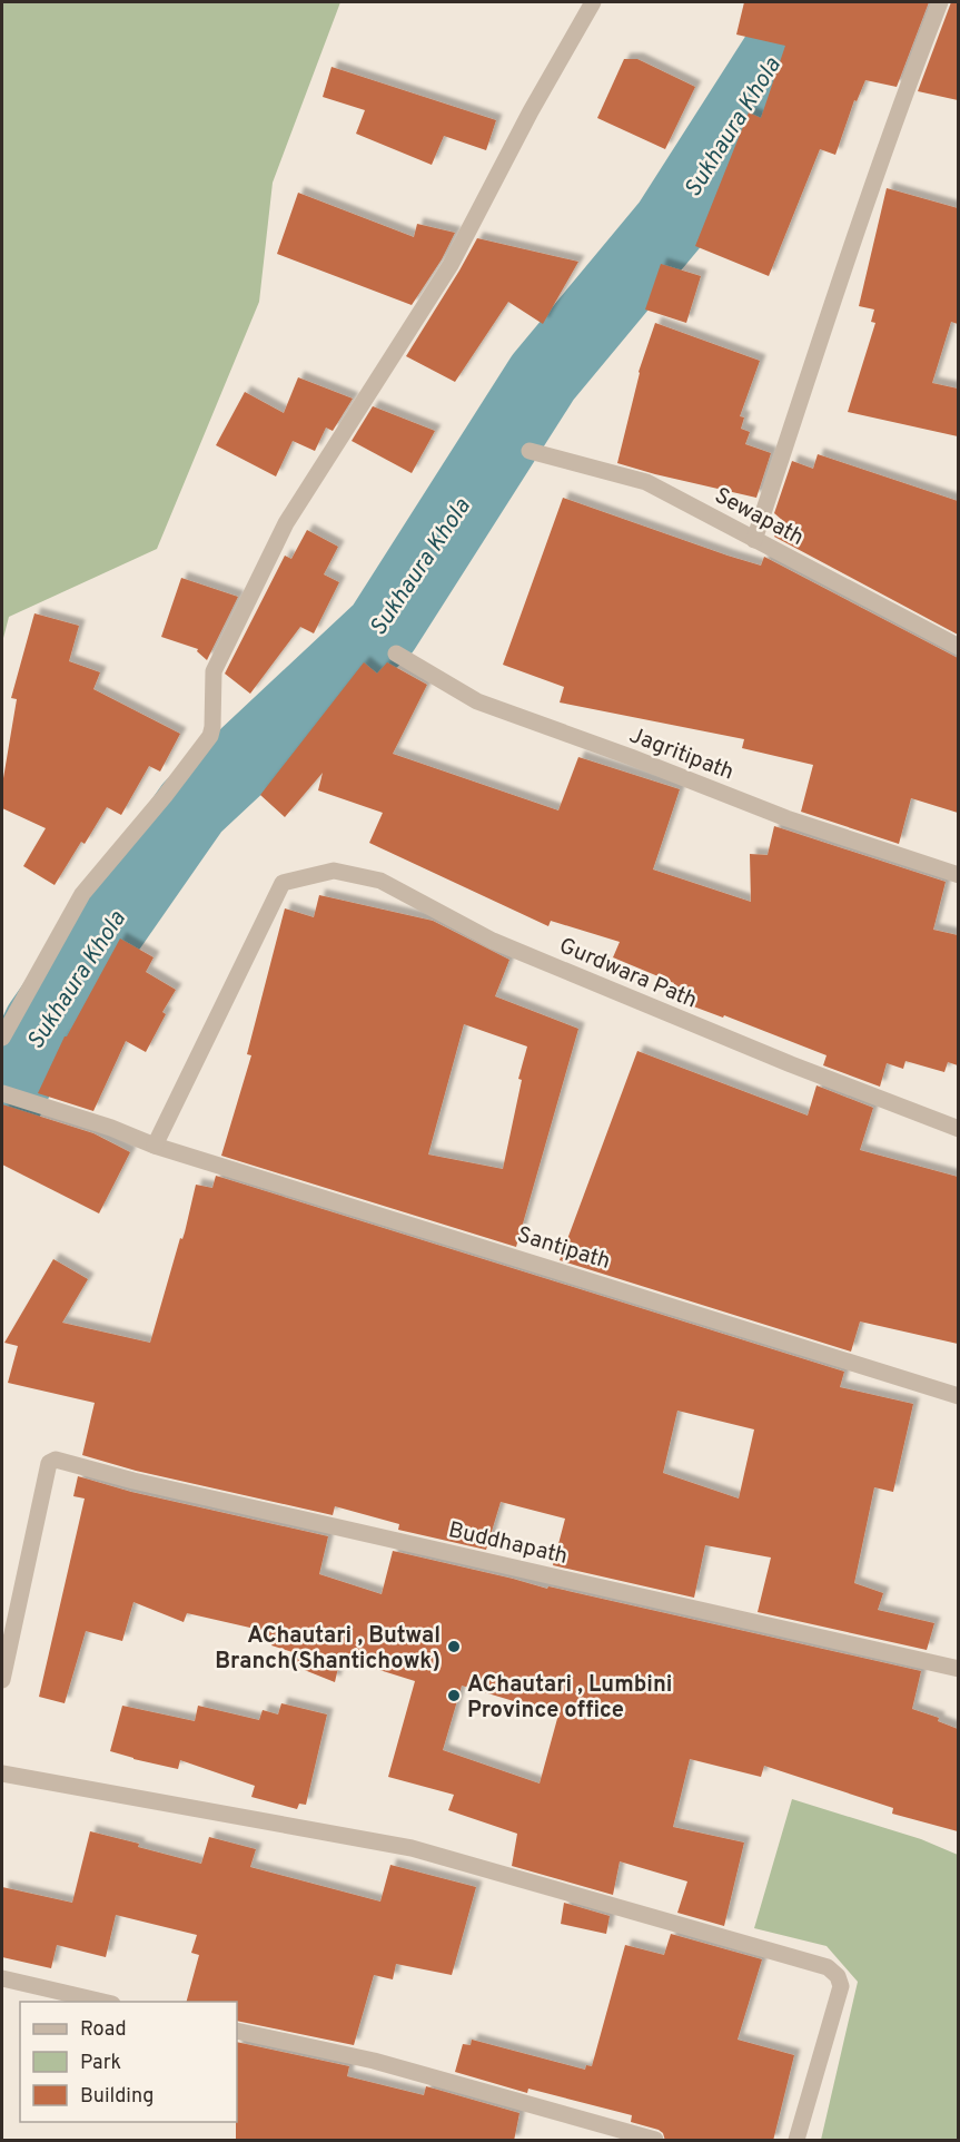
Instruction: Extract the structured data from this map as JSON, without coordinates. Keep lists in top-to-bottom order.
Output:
{
  "streets": {
    "street": [
      "Sewapath",
      "Jagritipath",
      "Gurdwara Path",
      "Santipath",
      "Buddhapath"
    ]
  },
  "crossings": [
    ["Gurdwara Path", "Santipath"]
  ],
  "water": ["Sukhaura Khola"],
  "places": ["AChautari , Butwal Branch(Shantichowk)", "AChautari , Lumbini Province office"],
  "legend": ["Road", "Park", "Building"]
}
